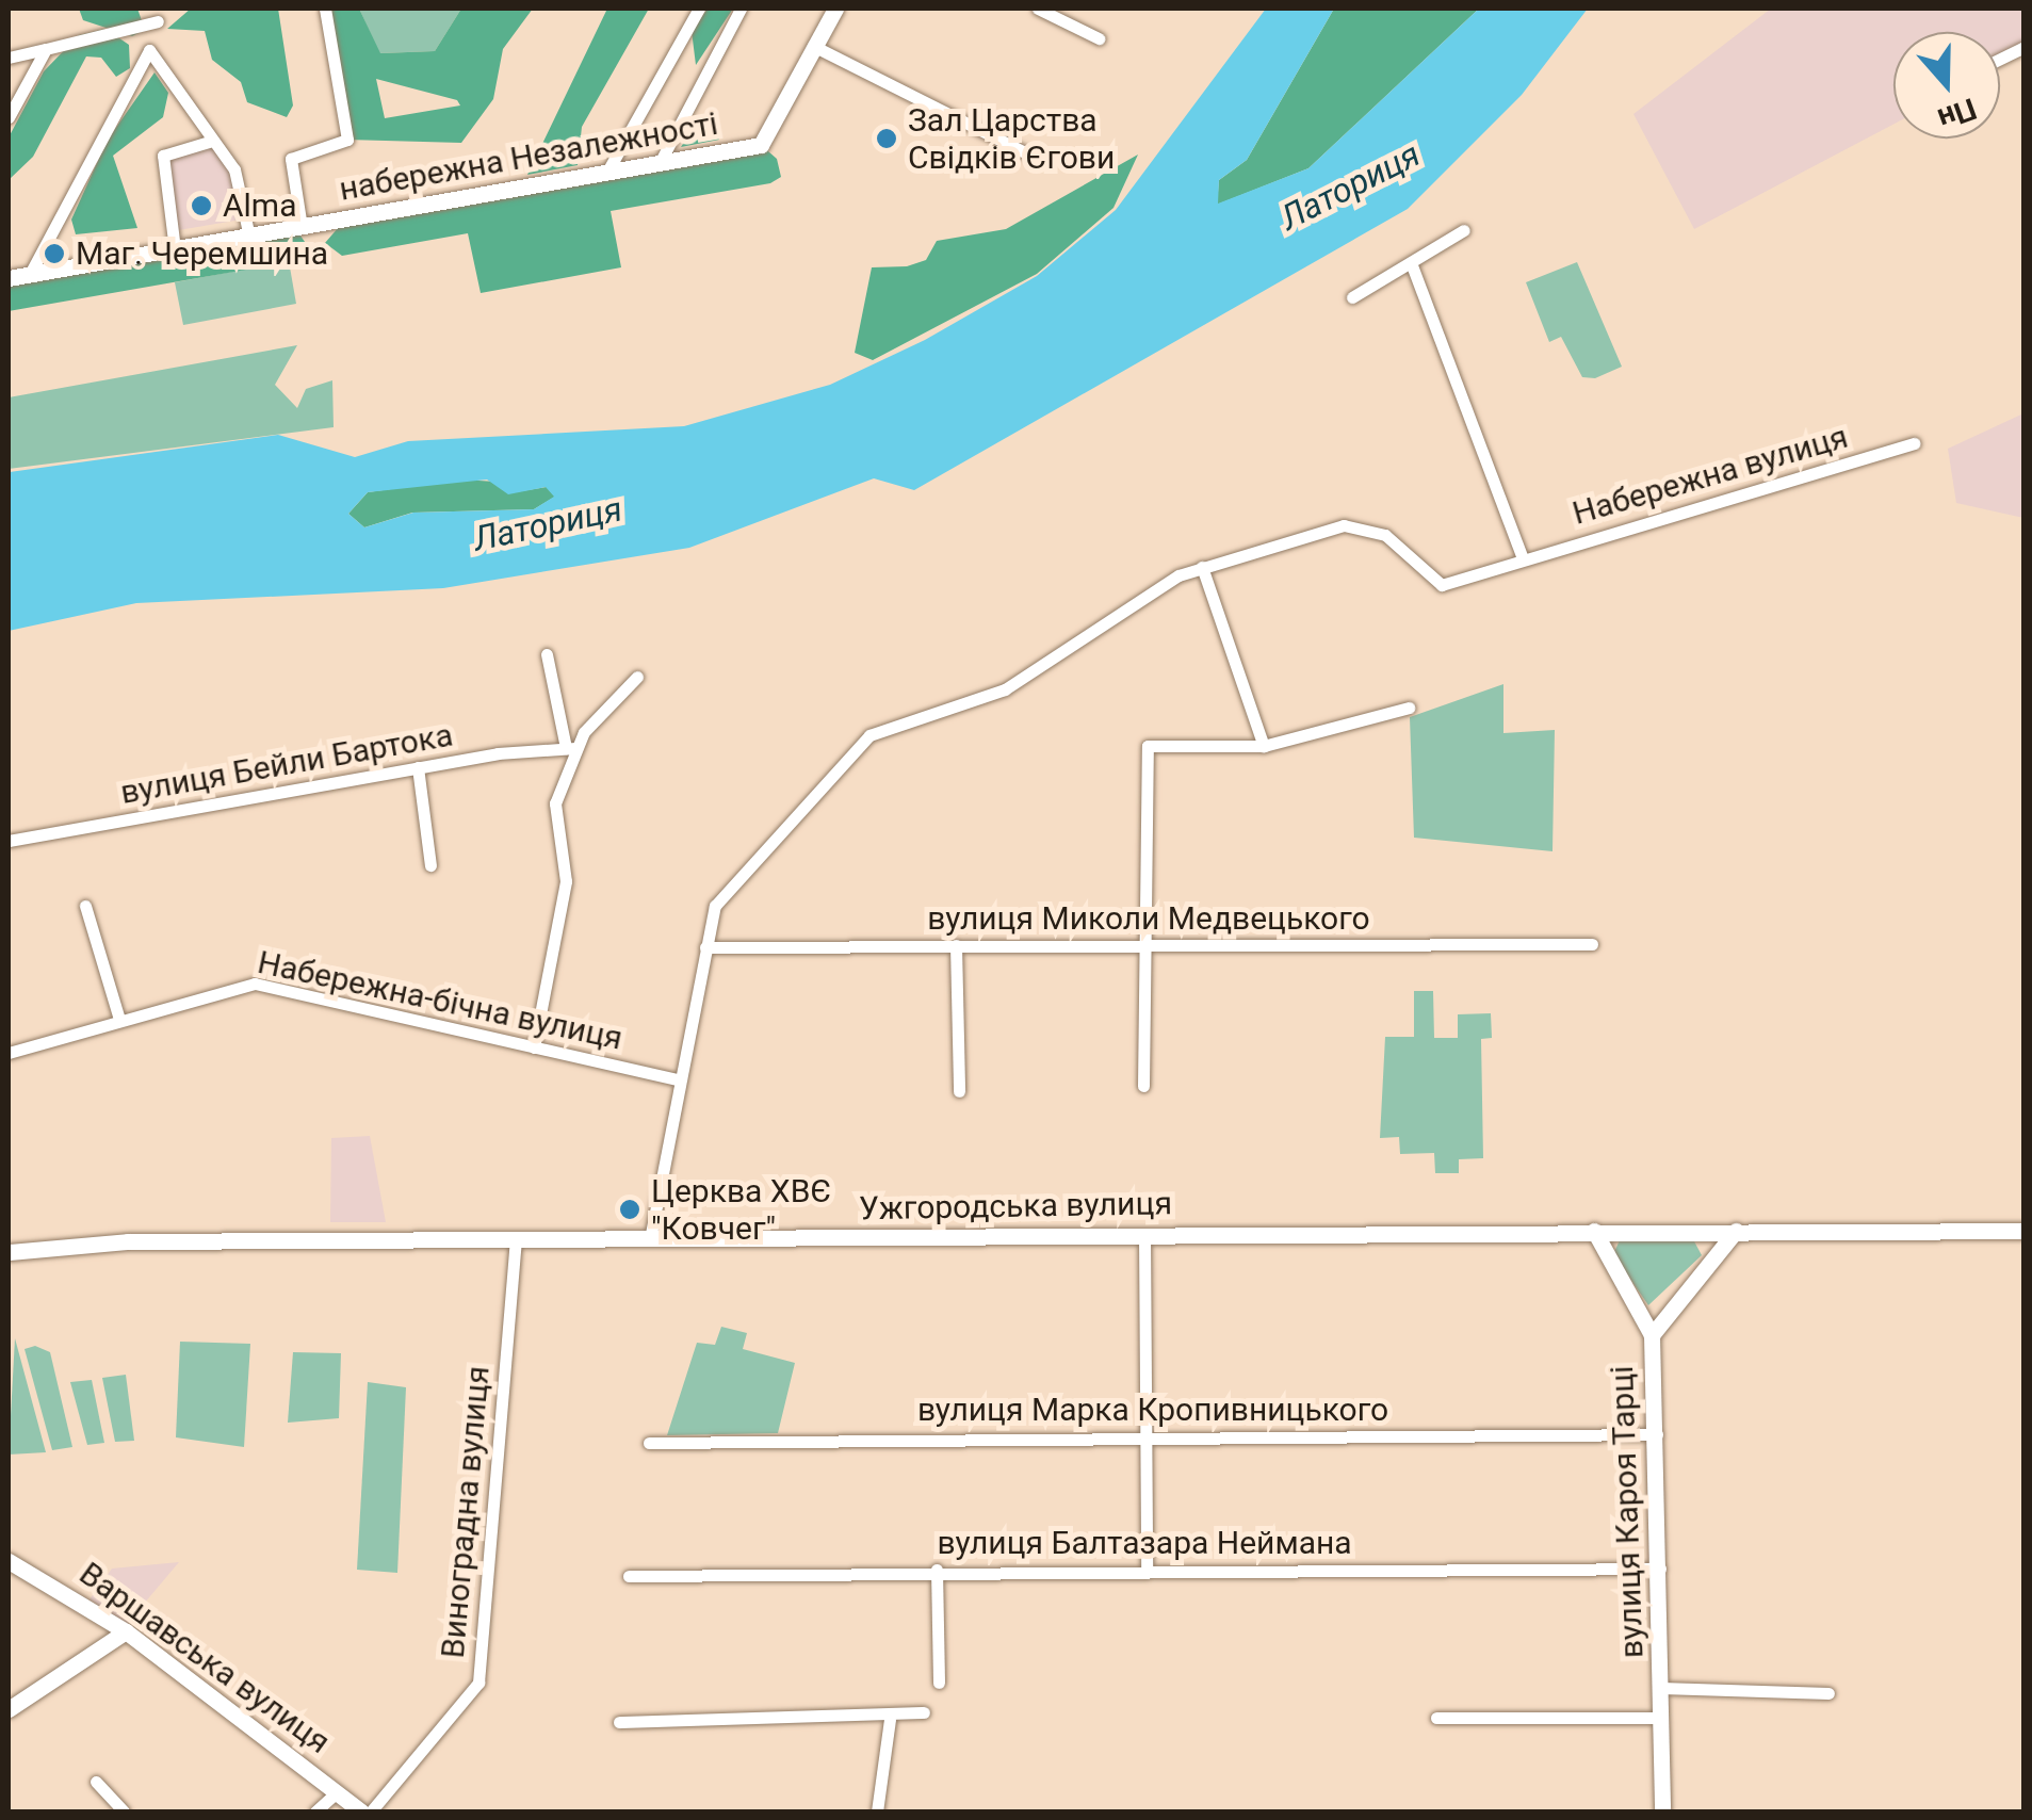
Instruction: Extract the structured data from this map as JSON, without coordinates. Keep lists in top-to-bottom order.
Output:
{
  "streets": {
    "street": [
      "набережна Незалежності",
      "Набережна вулиця",
      "вулиця Бейли Бартока",
      "вулиця Миколи Медвецького",
      "Набережна-бічна вулиця",
      "Ужгородська вулиця",
      "вулиця Марка Кропивницького",
      "Виноградна вулиця",
      "вулиця Кароя Тарці",
      "вулиця Балтазара Неймана",
      "Варшавська вулиця"
    ]
  },
  "crossings": [
    ["Набережна вулиця", "вулиця Миколи Медвецького"],
    ["Набережна вулиця", "Набережна-бічна вулиця"],
    ["Набережна вулиця", "Ужгородська вулиця"],
    ["Ужгородська вулиця", "Виноградна вулиця"],
    ["Ужгородська вулиця", "вулиця Кароя Тарці"],
    ["вулиця Марка Кропивницького", "вулиця Кароя Тарці"],
    ["вулиця Кароя Тарці", "вулиця Балтазара Неймана"]
  ],
  "water": ["Латориця"],
  "places": [
    "Зал Царства Свідків Єгови",
    "Alma",
    "Маг. Черемшина",
    "Церква ХВЄ \"Ковчег\""
  ],
  "north": "bottom"
}
